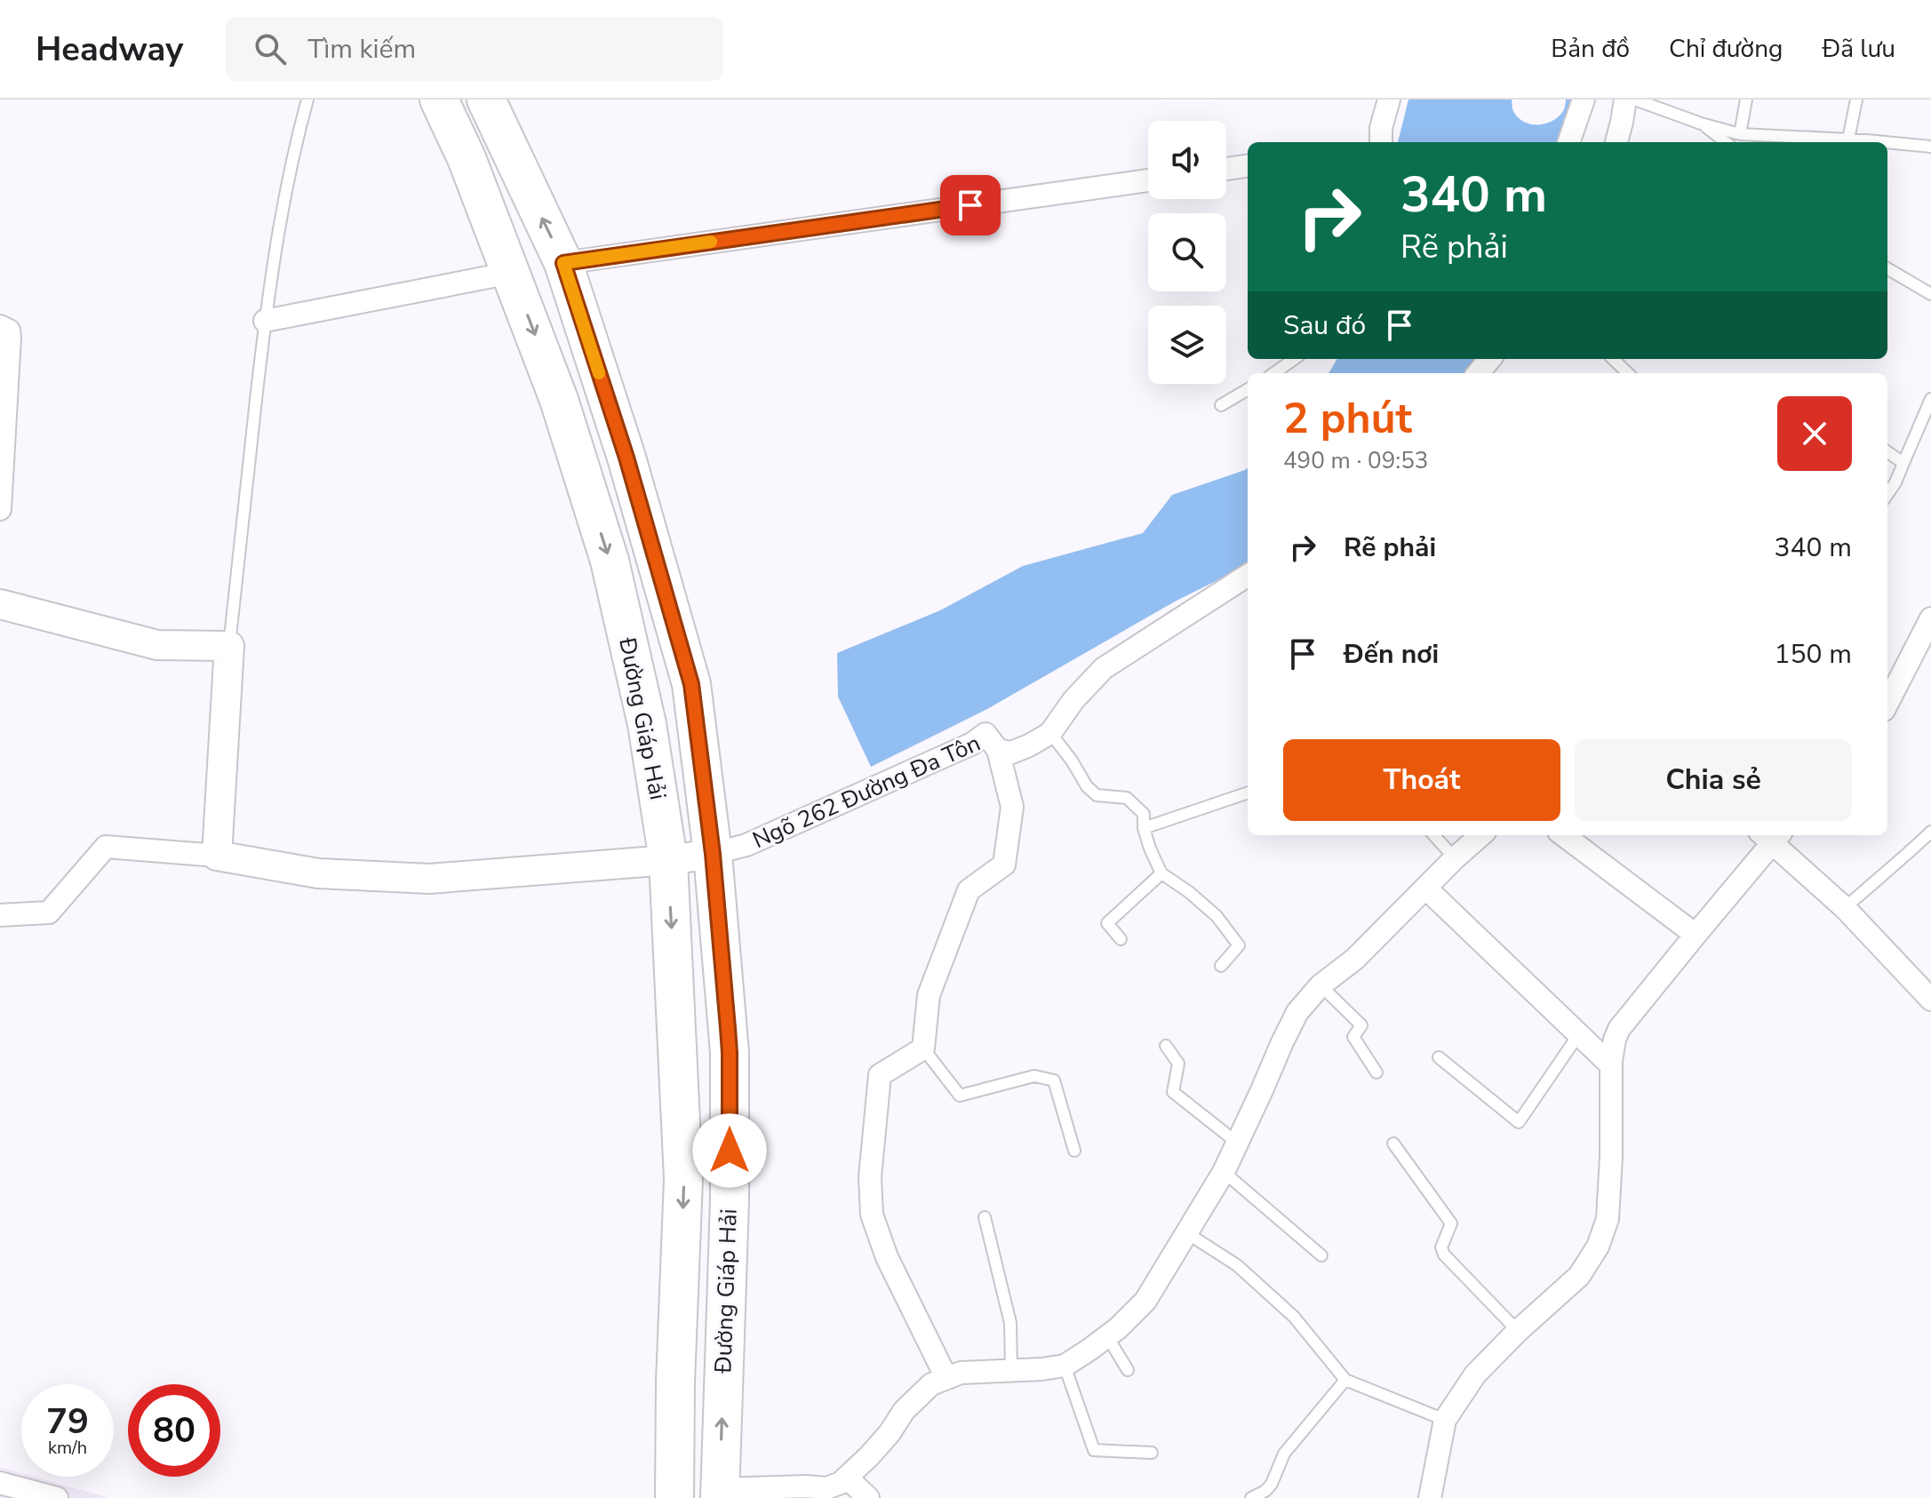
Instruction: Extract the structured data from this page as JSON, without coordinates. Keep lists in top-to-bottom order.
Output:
{
  "streets": {
    "highway": ["Đường Giáp Hải"],
    "street": ["Ngõ 262 Đường Đa Tôn"]
  },
  "crossings": [
    ["Đường Giáp Hải", "Ngõ 262 Đường Đa Tôn"]
  ],
  "page": {
    "header": "Headway",
    "search": "Tìm kiếm",
    "nav": ["Bản đồ", "Chỉ đường", "Đã lưu"],
    "turn": ["340 m", "Rẽ phải"],
    "then": "Sau đó",
    "heading": ["2 phút", "490 m · 09:53"],
    "list": [
      {
        "name": "Rẽ phải",
        "value": "340 m"
      },
      {
        "name": "Đến nơi",
        "value": "150 m"
      }
    ],
    "buttons": ["Thoát", "Chia sẻ"],
    "speed": "79 km/h",
    "limit": "80"
  }
}
